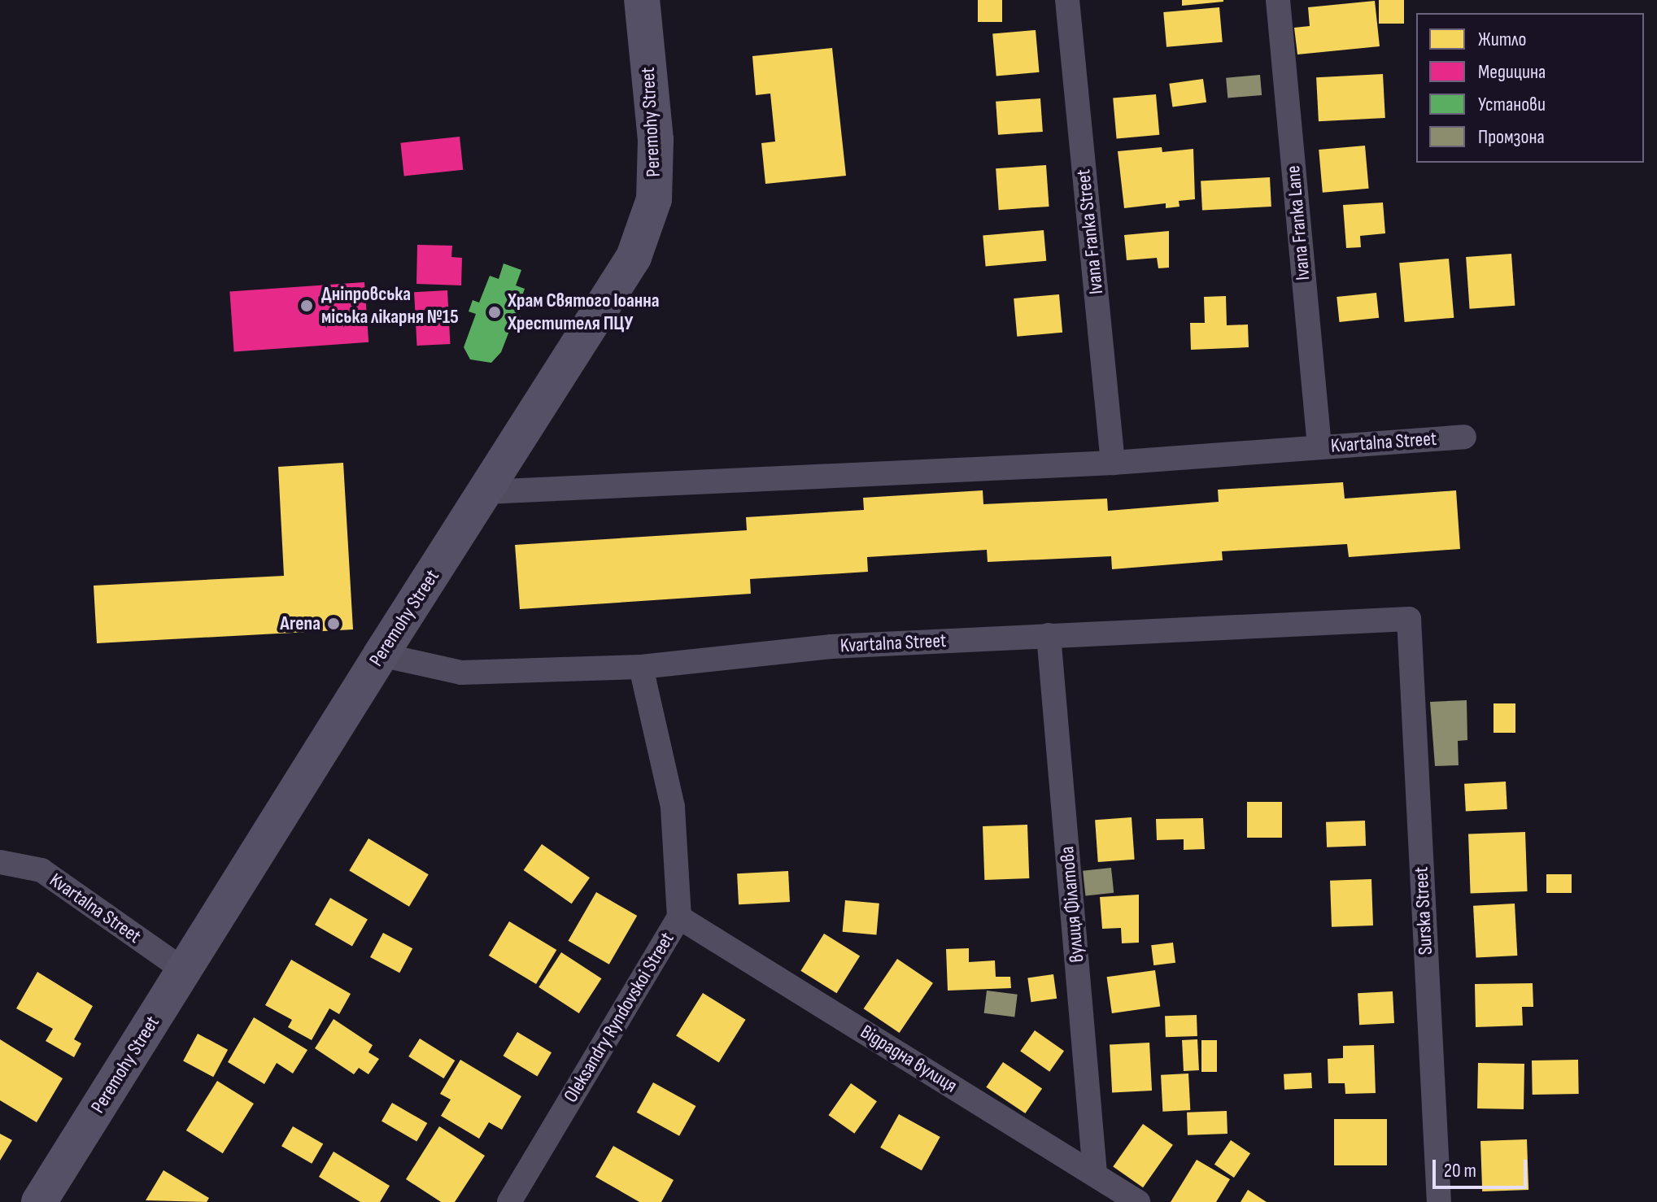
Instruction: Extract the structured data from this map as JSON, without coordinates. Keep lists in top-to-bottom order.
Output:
{
  "streets": {
    "street": [
      "Peremohy Street",
      "Ivana Franka Lane",
      "Ivana Franka Street",
      "Kvartalna Street",
      "вулиця Філатова",
      "Surska Street",
      "Oleksandry Ryndovskoi Street",
      "Відрадна вулиця"
    ]
  },
  "crossings": [
    ["Peremohy Street", "Kvartalna Street"],
    ["Ivana Franka Lane", "Kvartalna Street"],
    ["Ivana Franka Street", "Kvartalna Street"],
    ["Kvartalna Street", "вулиця Філатова"],
    ["Kvartalna Street", "Surska Street"],
    ["Kvartalna Street", "Oleksandry Ryndovskoi Street"],
    ["вулиця Філатова", "Відрадна вулиця"],
    ["Oleksandry Ryndovskoi Street", "Відрадна вулиця"]
  ],
  "places": ["Дніпровська міська лікарня №15", "Храм Святого Іоанна Хрестителя ПЦУ", "Arena"],
  "legend": [
    "Житло",
    "Медицина",
    "Установи",
    "Промзона"
  ],
  "scale_bar": "20 m"
}
